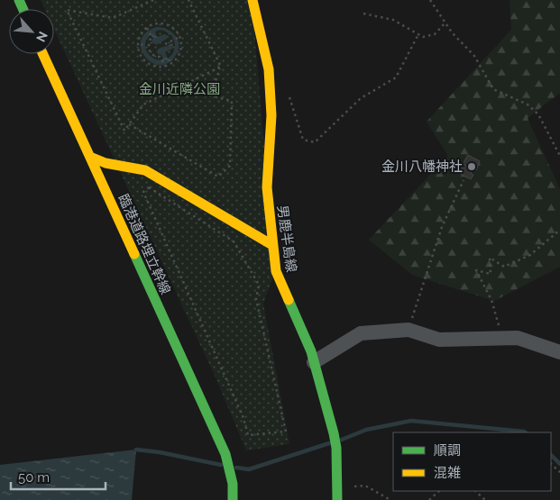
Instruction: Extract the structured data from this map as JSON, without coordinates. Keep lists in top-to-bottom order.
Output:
{
  "streets": {
    "street": ["男鹿半島線", "臨港道路埋立幹線"]
  },
  "parks": ["金川近隣公園"],
  "places": ["金川八幡神社"],
  "legend": ["順調", "混雑"],
  "scale_bar": "50 m",
  "north": "bottom right"
}
